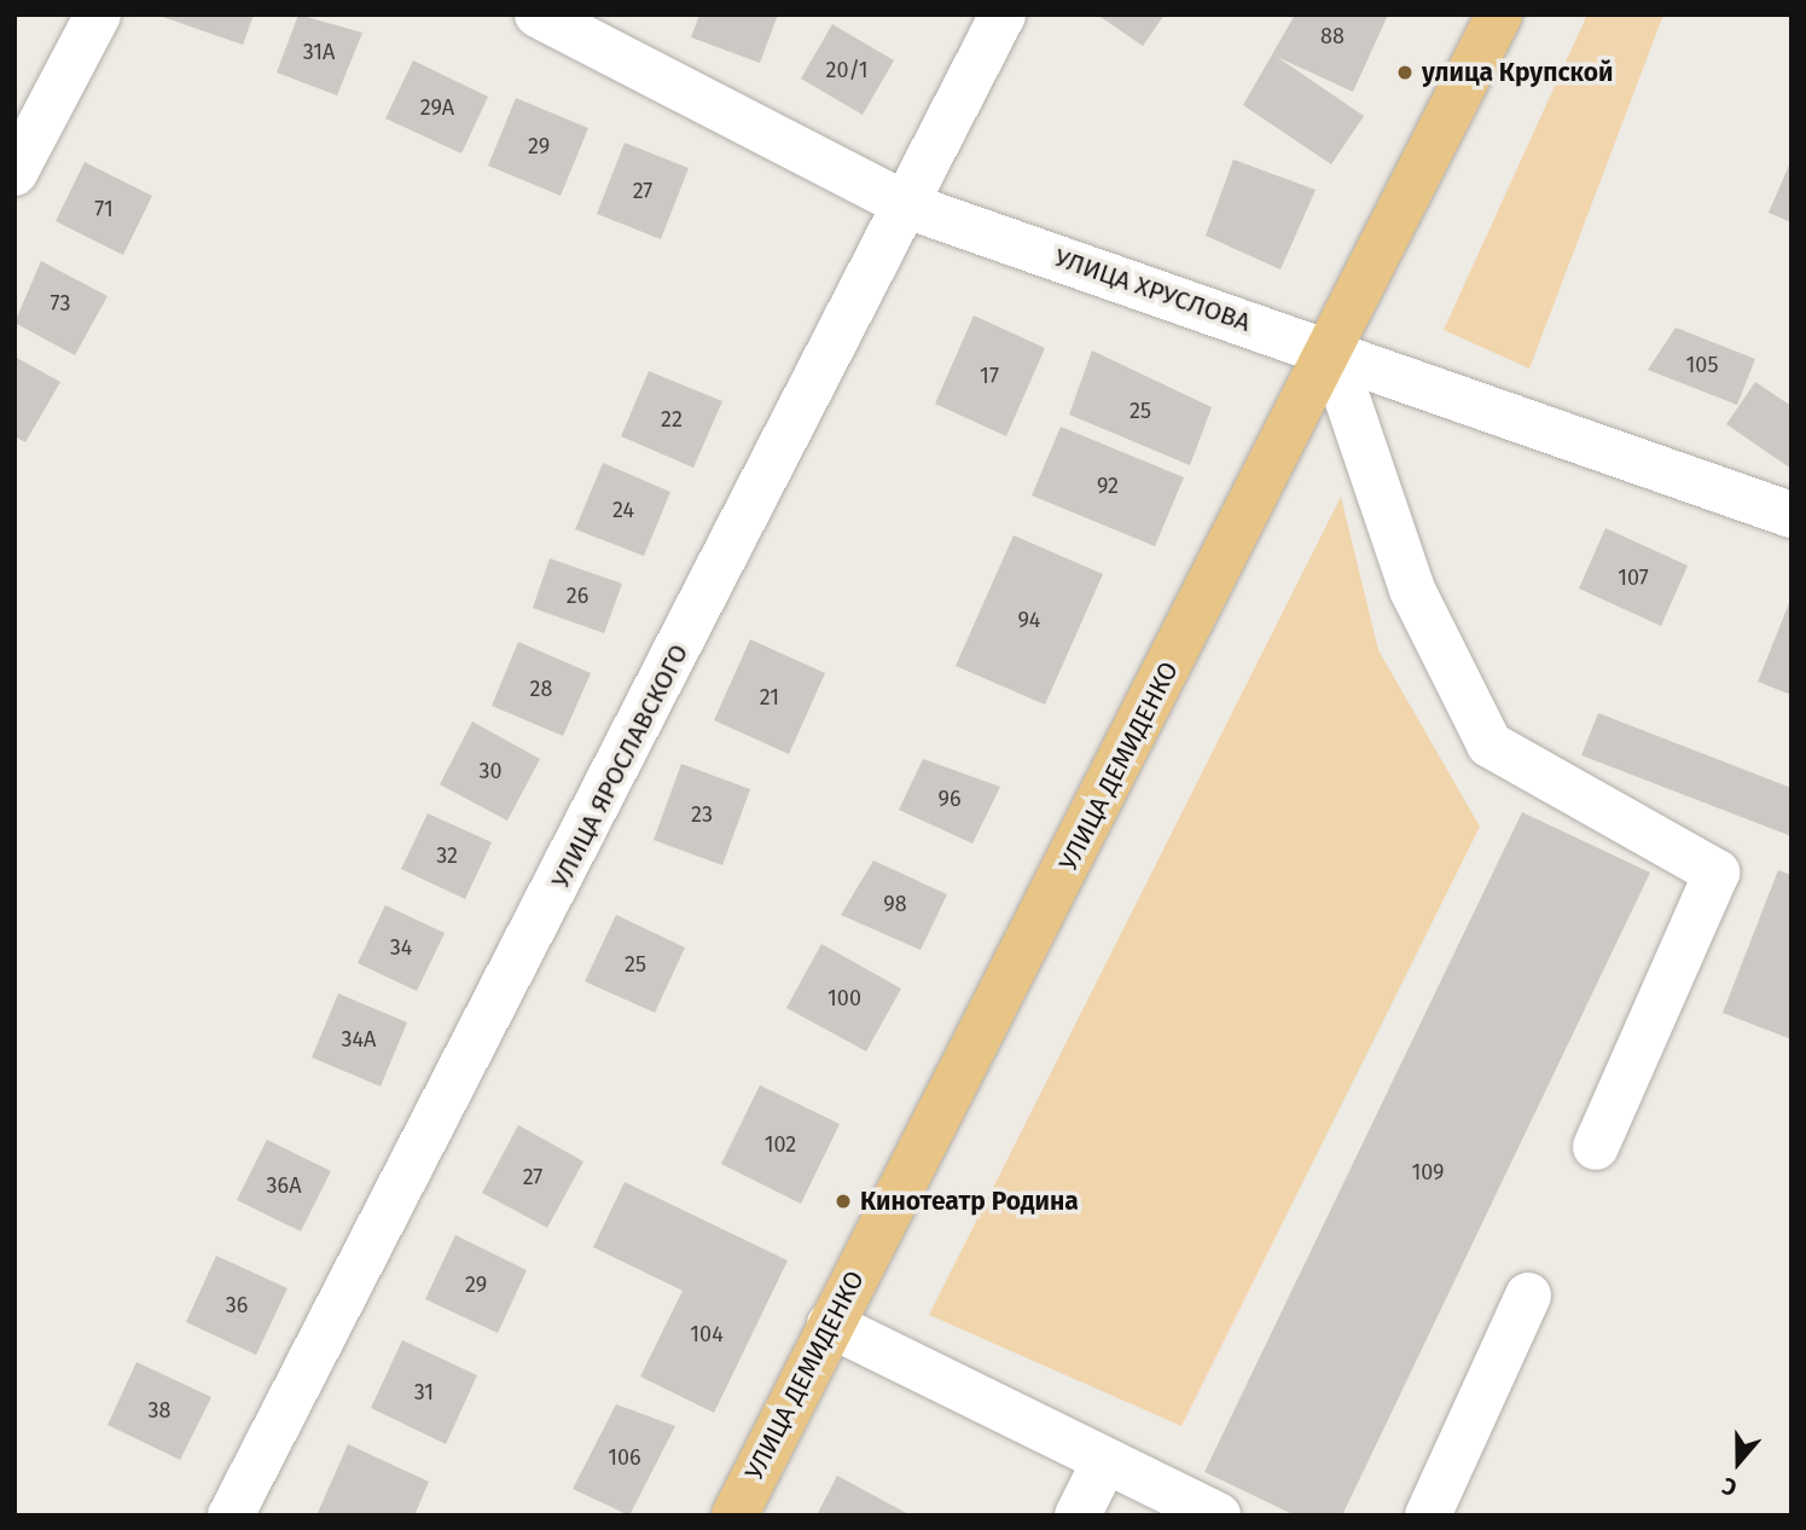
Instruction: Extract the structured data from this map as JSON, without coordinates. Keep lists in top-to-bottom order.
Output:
{
  "streets": {
    "main road": ["УЛИЦА ДЕМИДЕНКО"],
    "street": ["УЛИЦА ХРУСЛОВА", "УЛИЦА ЯРОСЛАВСКОГО"]
  },
  "crossings": [
    ["УЛИЦА ХРУСЛОВА", "УЛИЦА ЯРОСЛАВСКОГО"],
    ["УЛИЦА ХРУСЛОВА", "УЛИЦА ДЕМИДЕНКО"]
  ],
  "places": ["улица Крупской", "Кинотеатр Родина"],
  "house_numbers": [
    "88",
    "31А",
    "20/1",
    "29А",
    "29",
    "27",
    "71",
    "73",
    "105",
    "17",
    "25",
    "22",
    "92",
    "24",
    "107",
    "26",
    "94",
    "28",
    "21",
    "30",
    "96",
    "23",
    "32",
    "98",
    "34",
    "25",
    "100",
    "34А",
    "102",
    "109",
    "27",
    "36А",
    "29",
    "36",
    "104",
    "31",
    "38",
    "106"
  ],
  "north": "bottom"
}
